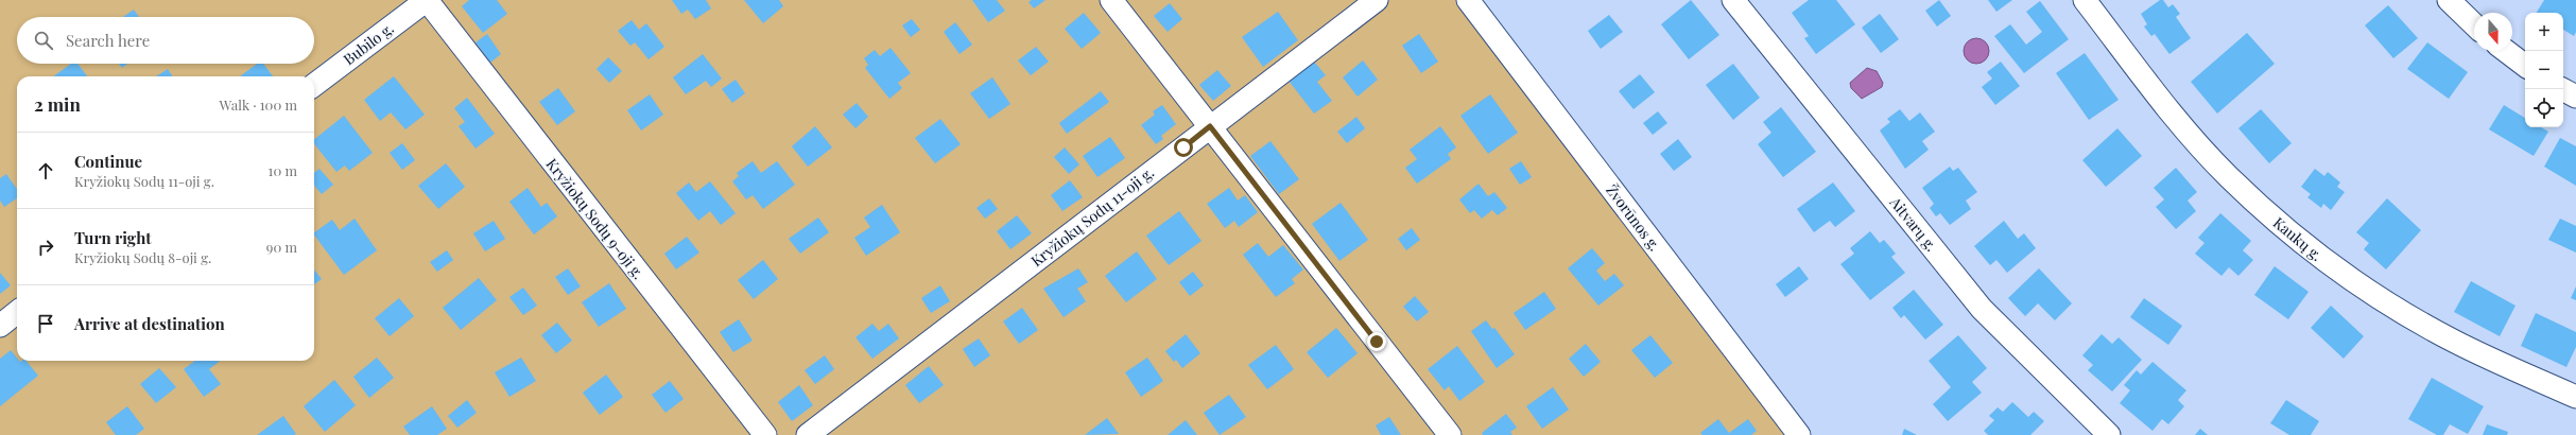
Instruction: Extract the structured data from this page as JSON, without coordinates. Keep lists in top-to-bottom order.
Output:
{
  "streets": {
    "street": [
      "Bubilo g.",
      "Kryžiokų Sodų 11-oji g.",
      "Žvorūnos g.",
      "Kryžiokų Sodų 9-oji g.",
      "Aitvarų g.",
      "Kaukų g."
    ]
  },
  "crossings": [
    ["Bubilo g.", "Kryžiokų Sodų 9-oji g."]
  ],
  "north": "bottom",
  "page": {
    "map_buttons": ["+", "−"],
    "search": "Search here",
    "heading": ["2 min", "Walk · 100 m"],
    "list": [
      ["Continue", "Kryžiokų Sodų 11-oji g.", "10 m"],
      ["Turn right", "Kryžiokų Sodų 8-oji g.", "90 m"],
      "Arrive at destination"
    ]
  }
}
